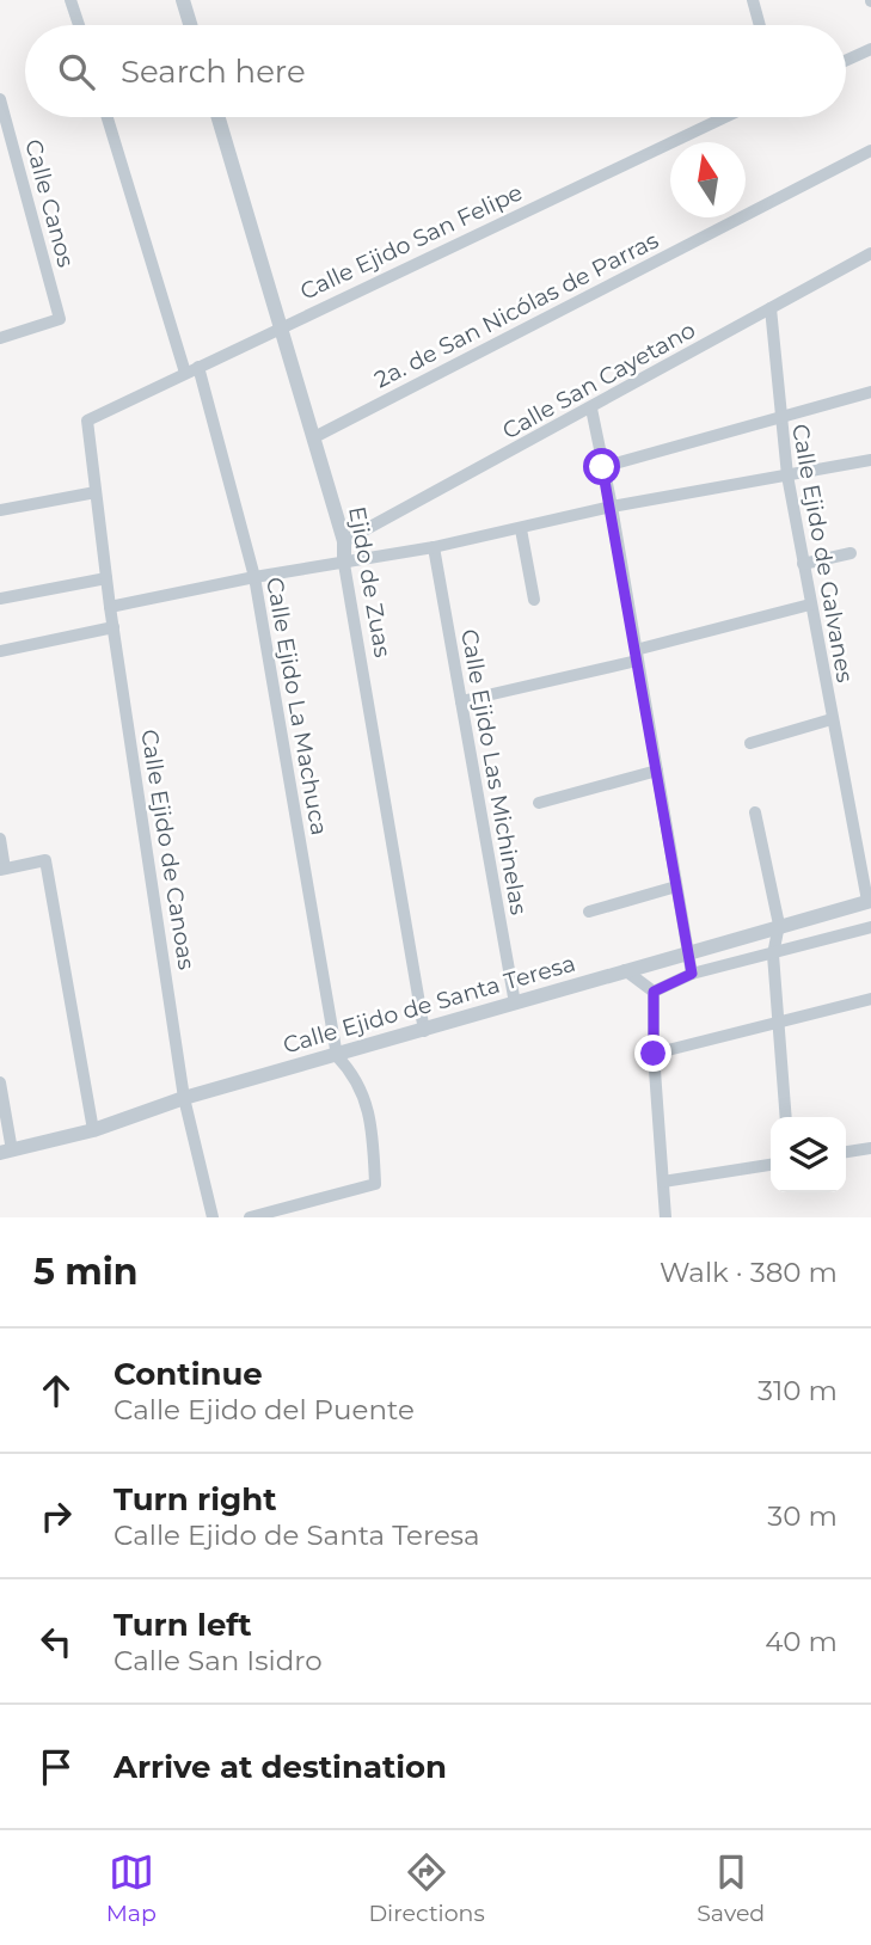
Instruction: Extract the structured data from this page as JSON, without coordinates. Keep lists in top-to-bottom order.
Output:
{
  "streets": {
    "street": [
      "Calle Canos",
      "Calle Ejido San Felipe",
      "2a. de San Nicólas de Parras",
      "Calle San Cayetano",
      "Calle Ejido de Galvanes",
      "Ejido de Zuas",
      "Calle Ejido La Machuca",
      "Calle Ejido Las Michinelas",
      "Calle Ejido de Canoas",
      "Calle Ejido de Santa Teresa"
    ]
  },
  "crossings": [
    ["Calle Ejido San Felipe", "Ejido de Zuas"],
    ["Calle Ejido San Felipe", "Calle Ejido La Machuca"],
    ["Calle Ejido San Felipe", "Calle Ejido de Canoas"],
    ["2a. de San Nicólas de Parras", "Ejido de Zuas"],
    ["Calle San Cayetano", "Calle Ejido de Galvanes"],
    ["Calle San Cayetano", "Ejido de Zuas"],
    ["Calle Ejido de Galvanes", "Calle Ejido de Santa Teresa"],
    ["Ejido de Zuas", "Calle Ejido de Santa Teresa"],
    ["Calle Ejido La Machuca", "Calle Ejido de Santa Teresa"],
    ["Calle Ejido Las Michinelas", "Calle Ejido de Santa Teresa"],
    ["Calle Ejido de Canoas", "Calle Ejido de Santa Teresa"]
  ],
  "north": "top",
  "page": {
    "search": "Search here",
    "heading": ["5 min", "Walk · 380 m"],
    "list": [
      ["Continue", "Calle Ejido del Puente", "310 m"],
      ["Turn right", "Calle Ejido de Santa Teresa", "30 m"],
      ["Turn left", "Calle San Isidro", "40 m"],
      "Arrive at destination"
    ],
    "nav": ["Map", "Directions", "Saved"]
  }
}
